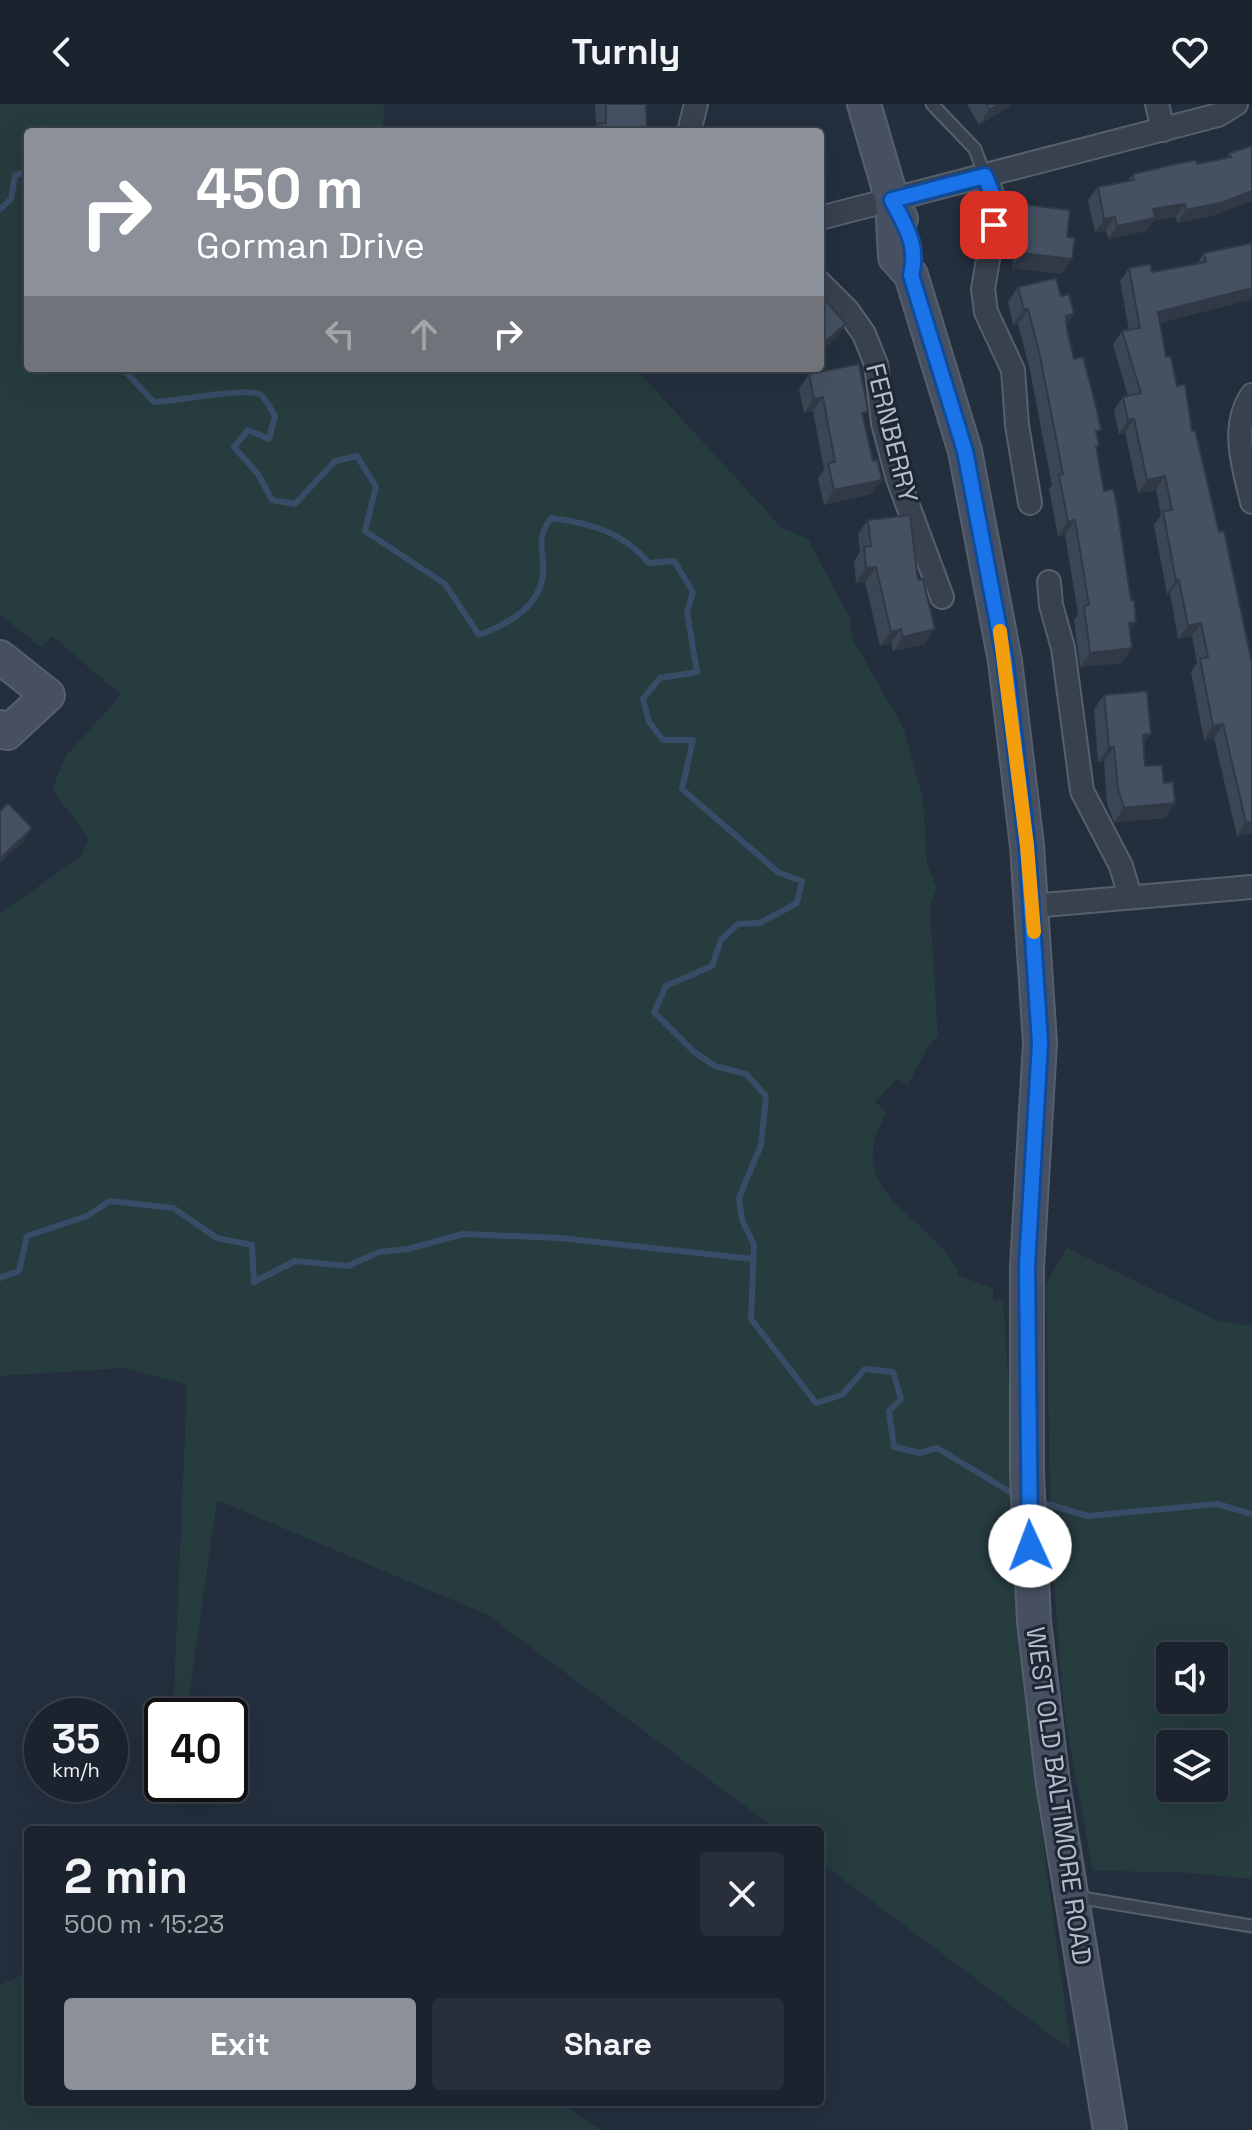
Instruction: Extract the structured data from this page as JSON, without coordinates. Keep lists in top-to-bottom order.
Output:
{
  "streets": {
    "street": ["FERNBERRY", "WEST OLD BALTIMORE ROAD"]
  },
  "page": {
    "header": "Turnly",
    "turn": ["450 m", "Gorman Drive"],
    "speed": "35 km/h",
    "limit": "40",
    "heading": ["2 min", "500 m · 15:23"],
    "buttons": ["Exit", "Share"]
  }
}
